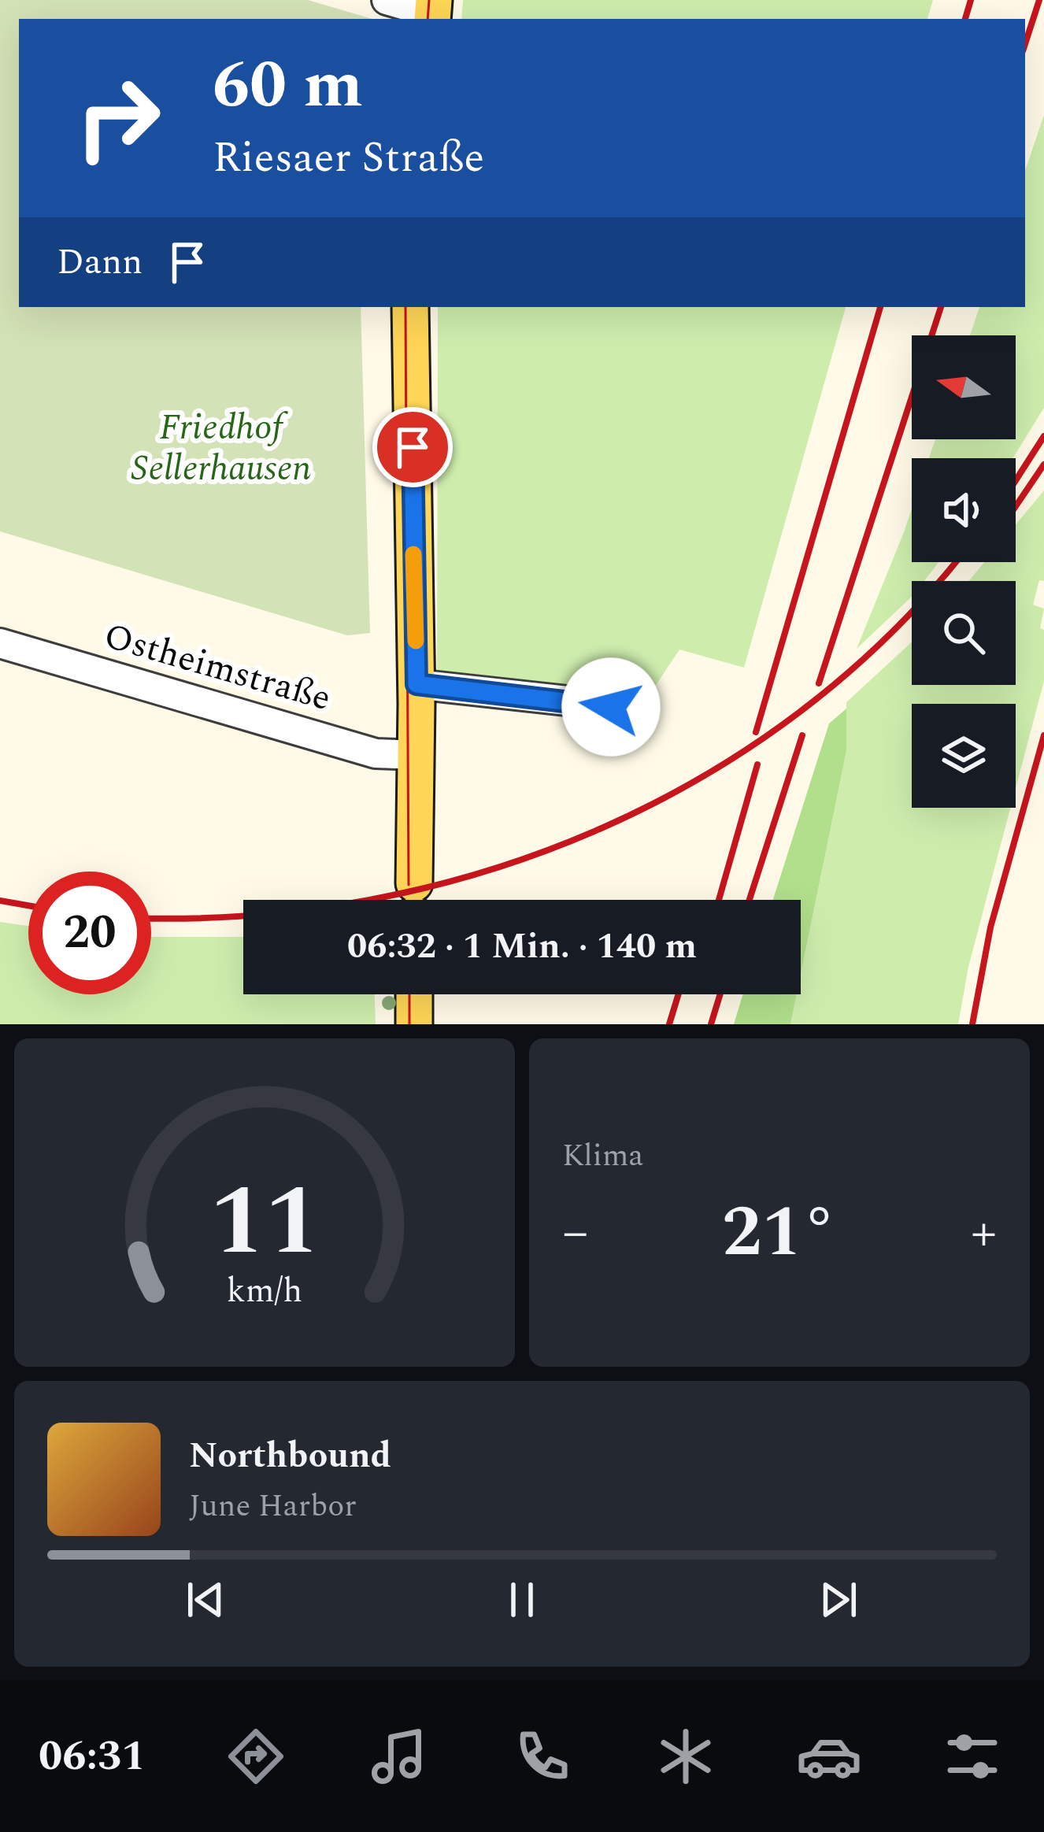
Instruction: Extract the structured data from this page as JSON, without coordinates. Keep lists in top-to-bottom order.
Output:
{
  "streets": {
    "street": ["Ostheimstraße"]
  },
  "parks": ["Friedhof Sellerhausen"],
  "north": "left",
  "page": {
    "turn": ["60 m", "Riesaer Straße"],
    "then": "Dann",
    "limit": "20",
    "trip": "06:32 · 1 Min. · 140 m",
    "tile": "Klima",
    "heat": ["−", "21°", "+"],
    "song": ["Northbound", "June Harbor"],
    "tabs": "06:31",
    "gauge": ["11", "km/h"]
  }
}
